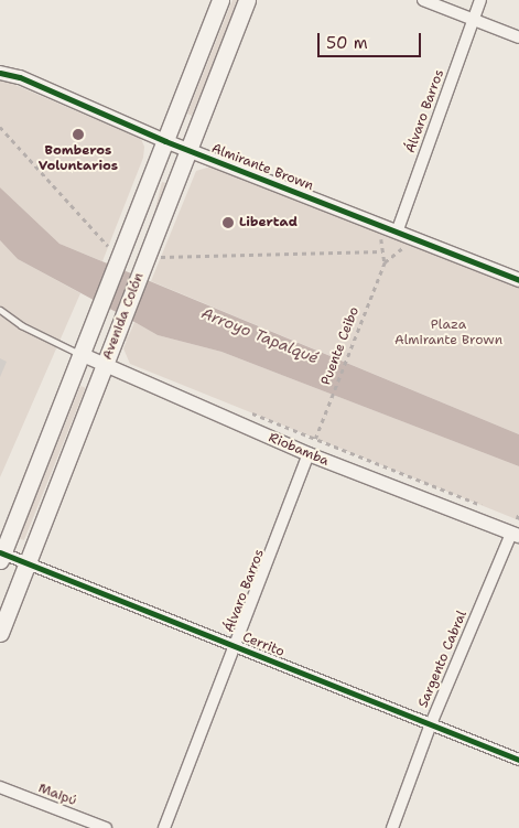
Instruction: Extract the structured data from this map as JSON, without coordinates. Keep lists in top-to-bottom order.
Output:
{
  "streets": {
    "main road": ["Avenida Colón"],
    "street": [
      "Álvaro Barros",
      "Almirante Brown",
      "Riobamba",
      "Cerrito",
      "Sargento Cabral",
      "Maipú"
    ],
    "path": ["Puente Ceibo"]
  },
  "crossings": [
    ["Álvaro Barros", "Almirante Brown"],
    ["Álvaro Barros", "Puente Ceibo"],
    ["Álvaro Barros", "Riobamba"],
    ["Álvaro Barros", "Cerrito"],
    ["Almirante Brown", "Avenida Colón"],
    ["Almirante Brown", "Puente Ceibo"],
    ["Avenida Colón", "Riobamba"],
    ["Avenida Colón", "Cerrito"],
    ["Riobamba", "Sargento Cabral"],
    ["Cerrito", "Sargento Cabral"]
  ],
  "water": ["Arroyo Tapalqué"],
  "parks": ["Plaza Almirante Brown"],
  "places": ["Bomberos Voluntarios", "Libertad"],
  "scale_bar": "50 m"
}
